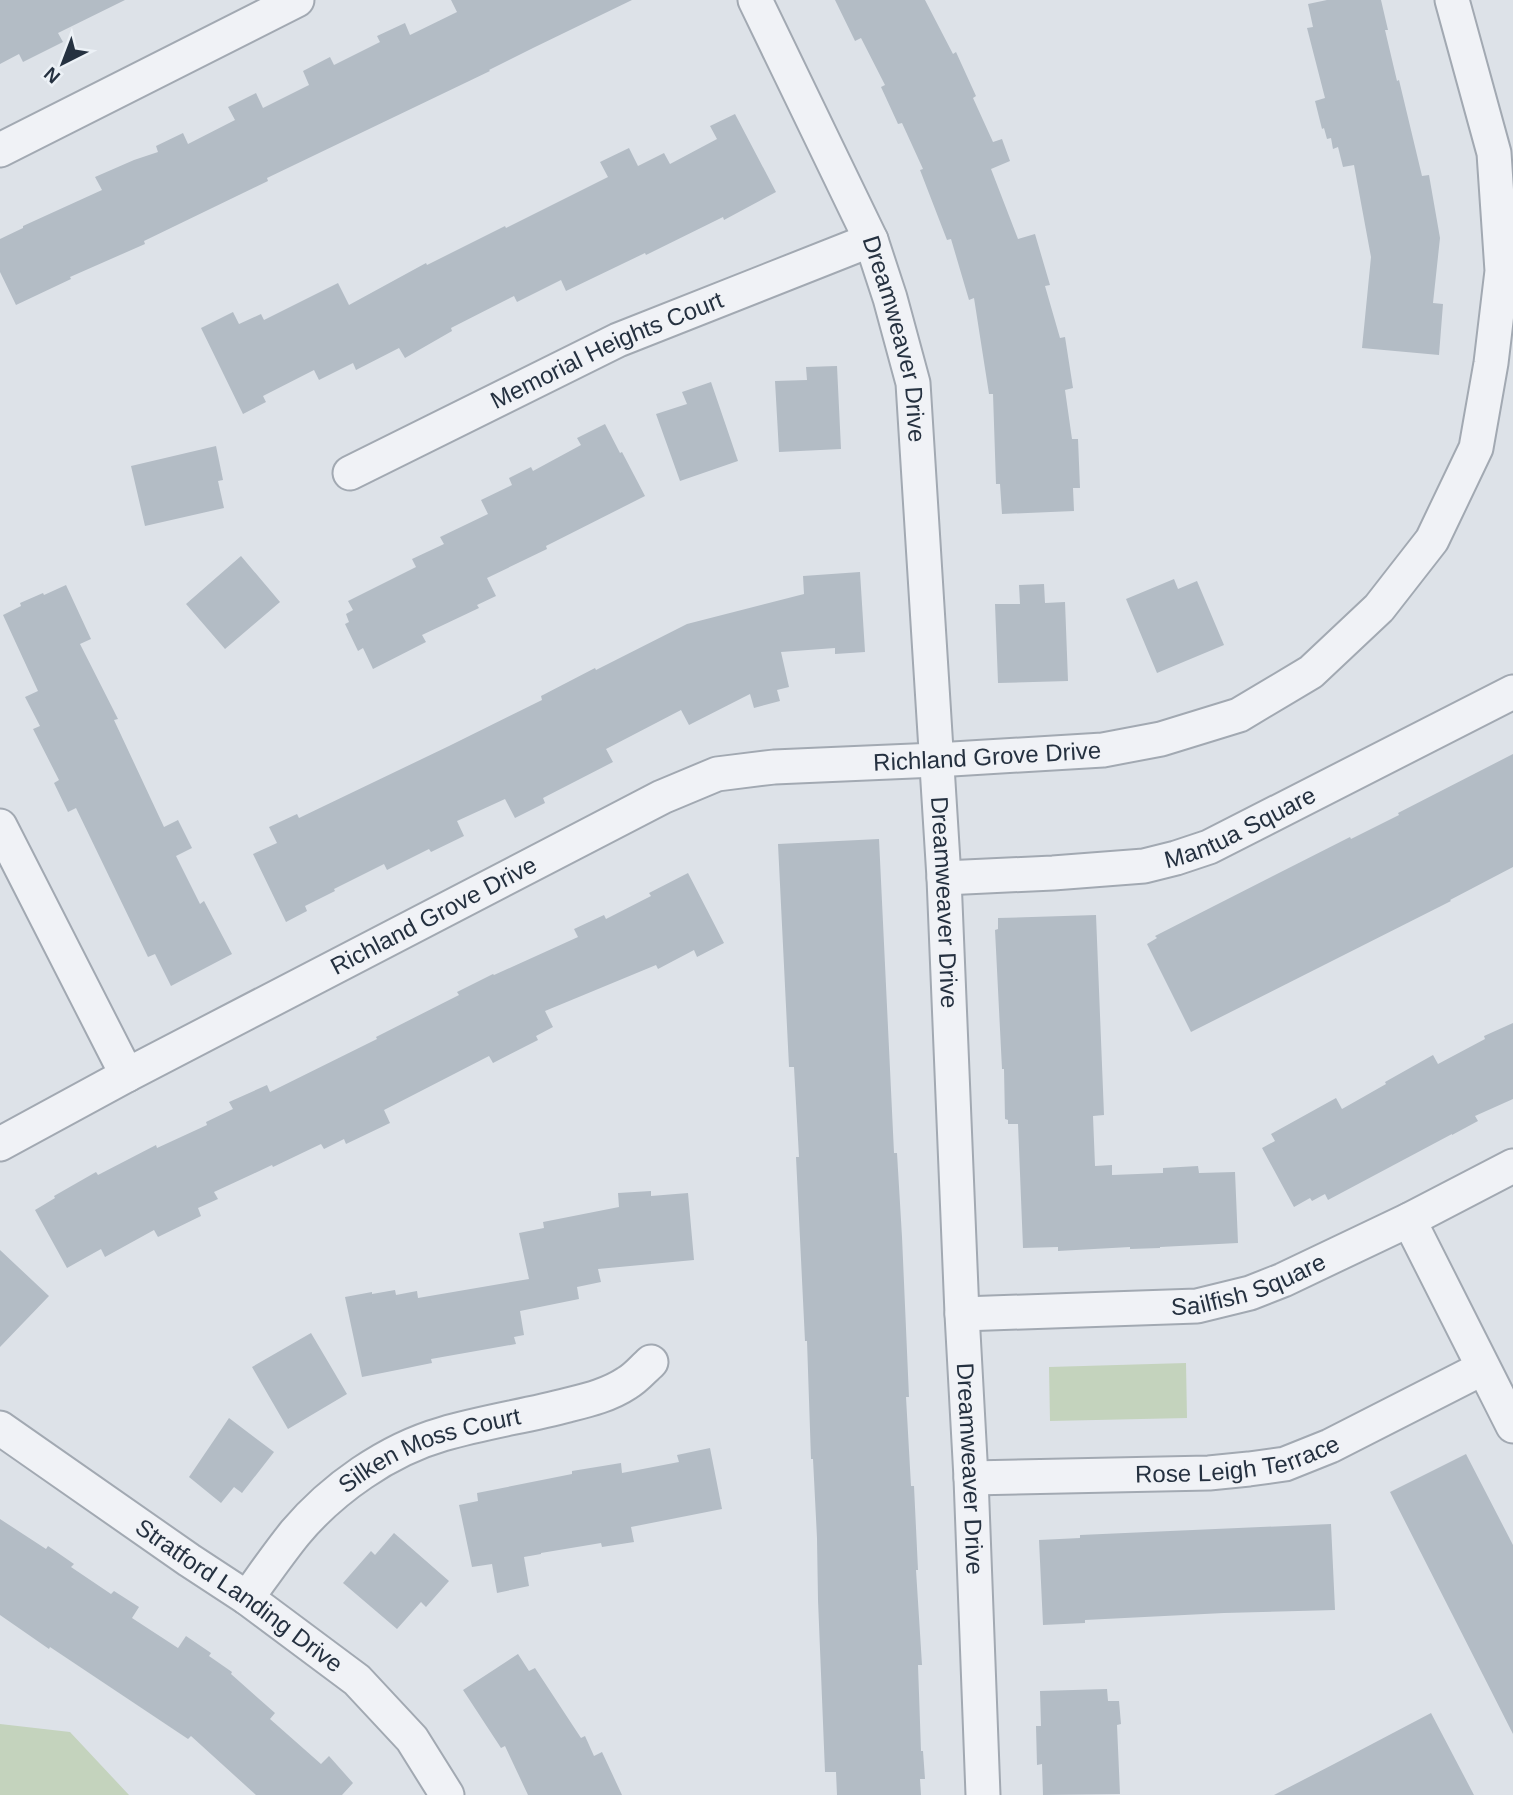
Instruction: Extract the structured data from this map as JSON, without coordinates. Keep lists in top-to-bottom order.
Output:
{
  "streets": {
    "street": [
      "Dreamweaver Drive",
      "Memorial Heights Court",
      "Richland Grove Drive",
      "Mantua Square",
      "Sailfish Square",
      "Silken Moss Court",
      "Rose Leigh Terrace",
      "Stratford Landing Drive"
    ]
  },
  "crossings": [
    ["Dreamweaver Drive", "Memorial Heights Court"],
    ["Dreamweaver Drive", "Richland Grove Drive"],
    ["Dreamweaver Drive", "Mantua Square"],
    ["Dreamweaver Drive", "Sailfish Square"],
    ["Dreamweaver Drive", "Rose Leigh Terrace"],
    ["Silken Moss Court", "Stratford Landing Drive"]
  ],
  "north": "bottom left"
}
